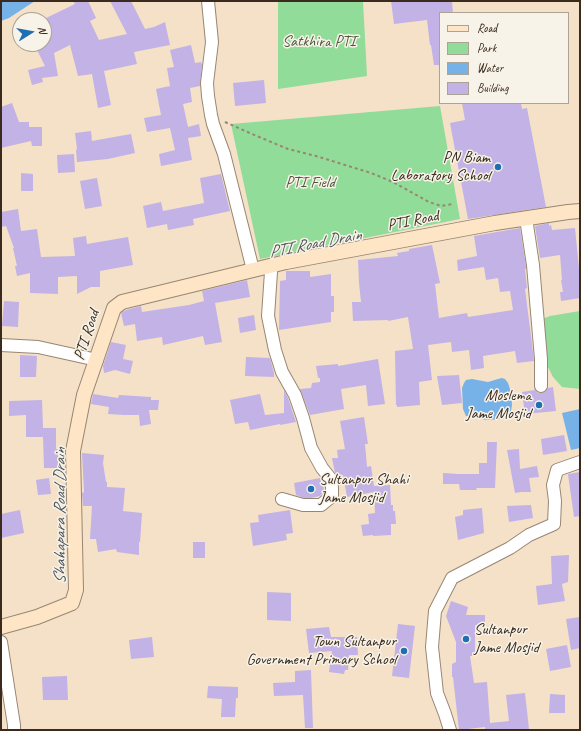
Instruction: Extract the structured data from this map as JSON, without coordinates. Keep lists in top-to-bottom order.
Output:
{
  "streets": {
    "main road": ["PTI Road"]
  },
  "water": ["PTI Road Drain", "Shahapara Road Drain"],
  "parks": ["Satkhira PTI", "PTI Field"],
  "places": [
    "PN Biam Laboratory School",
    "Moslema Jame Mosjid",
    "Sultanpur Shahi Jame Mosjid",
    "Sultanpur Jame Mosjid",
    "Town Sultanpur Government Primary School"
  ],
  "legend": [
    "Road",
    "Park",
    "Water",
    "Building"
  ],
  "north": "right"
}
